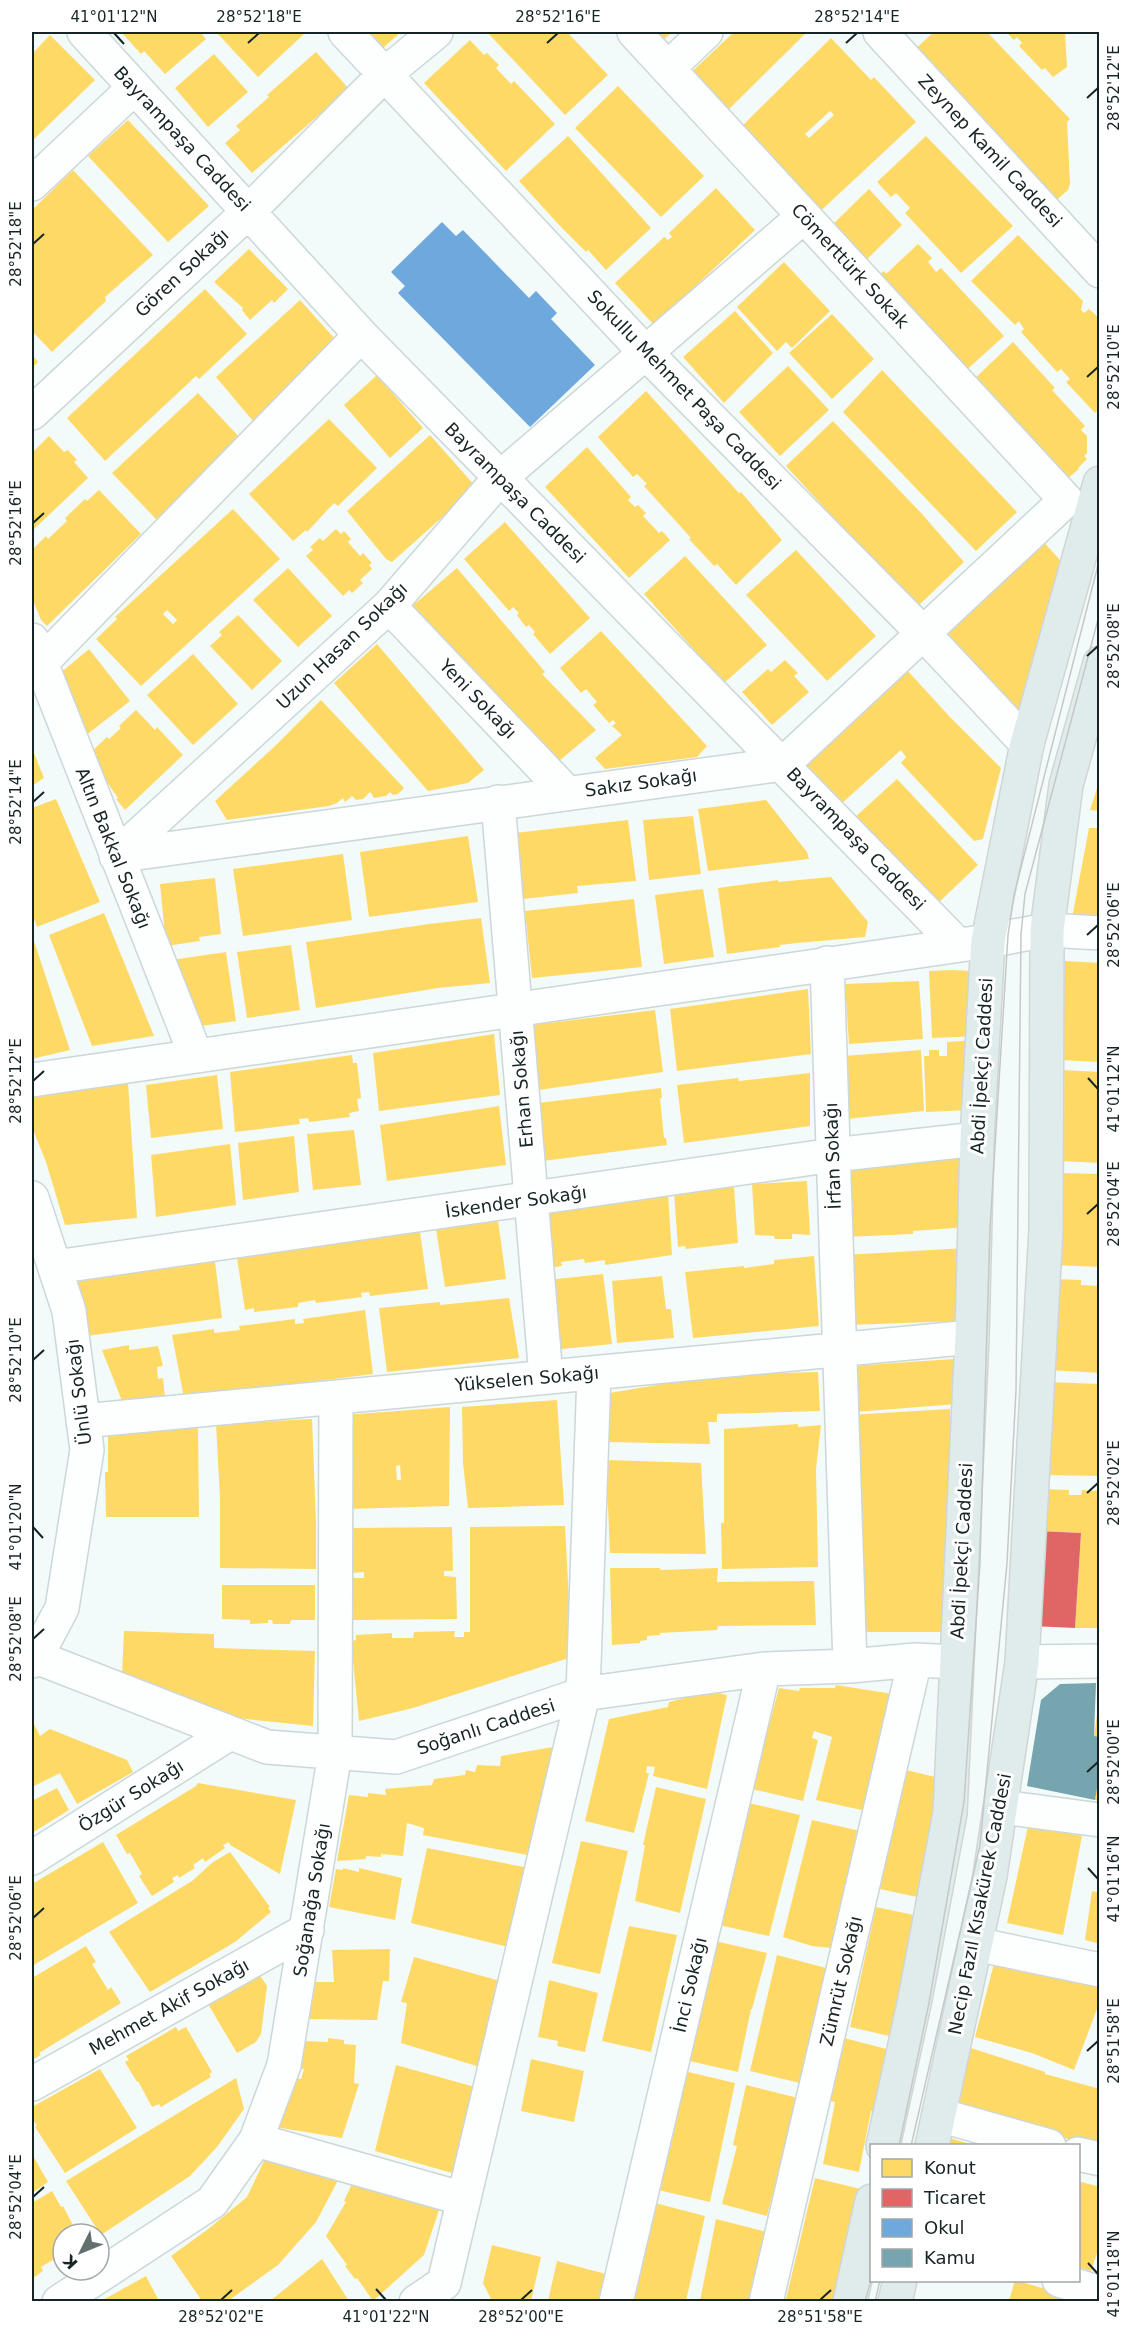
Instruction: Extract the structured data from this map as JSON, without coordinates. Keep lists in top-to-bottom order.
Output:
{
  "streets": {
    "main road": ["Abdi İpekçi Caddesi", "Necip Fazıl Kısakürek Caddesi"],
    "street": [
      "Bayrampaşa Caddesi",
      "Zeynep Kamil Caddesi",
      "Cömerttürk Sokak",
      "Gören Sokağı",
      "Sokullu Mehmet Paşa Caddesi",
      "Uzun Hasan Sokağı",
      "Yeni Sokağı",
      "Sakız Sokağı",
      "Altın Bakkal Sokağı",
      "Erhan Sokağı",
      "İrfan Sokağı",
      "İskender Sokağı",
      "Yükselen Sokağı",
      "Ünlü Sokağı",
      "Soğanlı Caddesi",
      "Özgür Sokağı",
      "Soğanağa Sokağı",
      "Zümrüt Sokağı",
      "İnci Sokağı",
      "Mehmet Akif Sokağı"
    ]
  },
  "crossings": [
    ["Bayrampaşa Caddesi", "Gören Sokağı"],
    ["Bayrampaşa Caddesi", "Uzun Hasan Sokağı"],
    ["Bayrampaşa Caddesi", "Sakız Sokağı"],
    ["Bayrampaşa Caddesi", "Abdi İpekçi Caddesi"],
    ["Cömerttürk Sokak", "Sokullu Mehmet Paşa Caddesi"],
    ["Cömerttürk Sokak", "Uzun Hasan Sokağı"],
    ["Gören Sokağı", "Sokullu Mehmet Paşa Caddesi"],
    ["Sokullu Mehmet Paşa Caddesi", "Uzun Hasan Sokağı"],
    ["Sokullu Mehmet Paşa Caddesi", "Abdi İpekçi Caddesi"],
    ["Uzun Hasan Sokağı", "Yeni Sokağı"],
    ["Uzun Hasan Sokağı", "Sakız Sokağı"],
    ["Uzun Hasan Sokağı", "Altın Bakkal Sokağı"],
    ["Yeni Sokağı", "Sakız Sokağı"],
    ["Sakız Sokağı", "Altın Bakkal Sokağı"],
    ["Sakız Sokağı", "Erhan Sokağı"],
    ["Abdi İpekçi Caddesi", "İskender Sokağı"],
    ["Abdi İpekçi Caddesi", "Yükselen Sokağı"],
    ["Abdi İpekçi Caddesi", "Soğanlı Caddesi"],
    ["Erhan Sokağı", "İskender Sokağı"],
    ["Erhan Sokağı", "Yükselen Sokağı"],
    ["İrfan Sokağı", "İskender Sokağı"],
    ["İrfan Sokağı", "Yükselen Sokağı"],
    ["İrfan Sokağı", "Soğanlı Caddesi"],
    ["İskender Sokağı", "Ünlü Sokağı"],
    ["Yükselen Sokağı", "Ünlü Sokağı"],
    ["Yükselen Sokağı", "Soğanağa Sokağı"],
    ["Ünlü Sokağı", "Soğanlı Caddesi"],
    ["Soğanlı Caddesi", "Özgür Sokağı"],
    ["Soğanlı Caddesi", "Soğanağa Sokağı"],
    ["Soğanlı Caddesi", "Zümrüt Sokağı"],
    ["Soğanlı Caddesi", "İnci Sokağı"],
    ["Soğanağa Sokağı", "Mehmet Akif Sokağı"]
  ],
  "legend": [
    "Konut",
    "Ticaret",
    "Okul",
    "Kamu"
  ],
  "north": "bottom left",
  "coordinates": [
    "41°01'12\"N",
    "28°52'18\"E",
    "28°52'16\"E",
    "28°52'14\"E",
    "28°52'12\"E",
    "28°52'10\"E",
    "28°52'08\"E",
    "28°52'06\"E",
    "28°52'04\"E",
    "28°52'02\"E",
    "41°01'20\"N",
    "28°52'00\"E",
    "41°01'16\"N",
    "28°51'58\"E",
    "41°01'18\"N",
    "41°01'22\"N"
  ]
}
